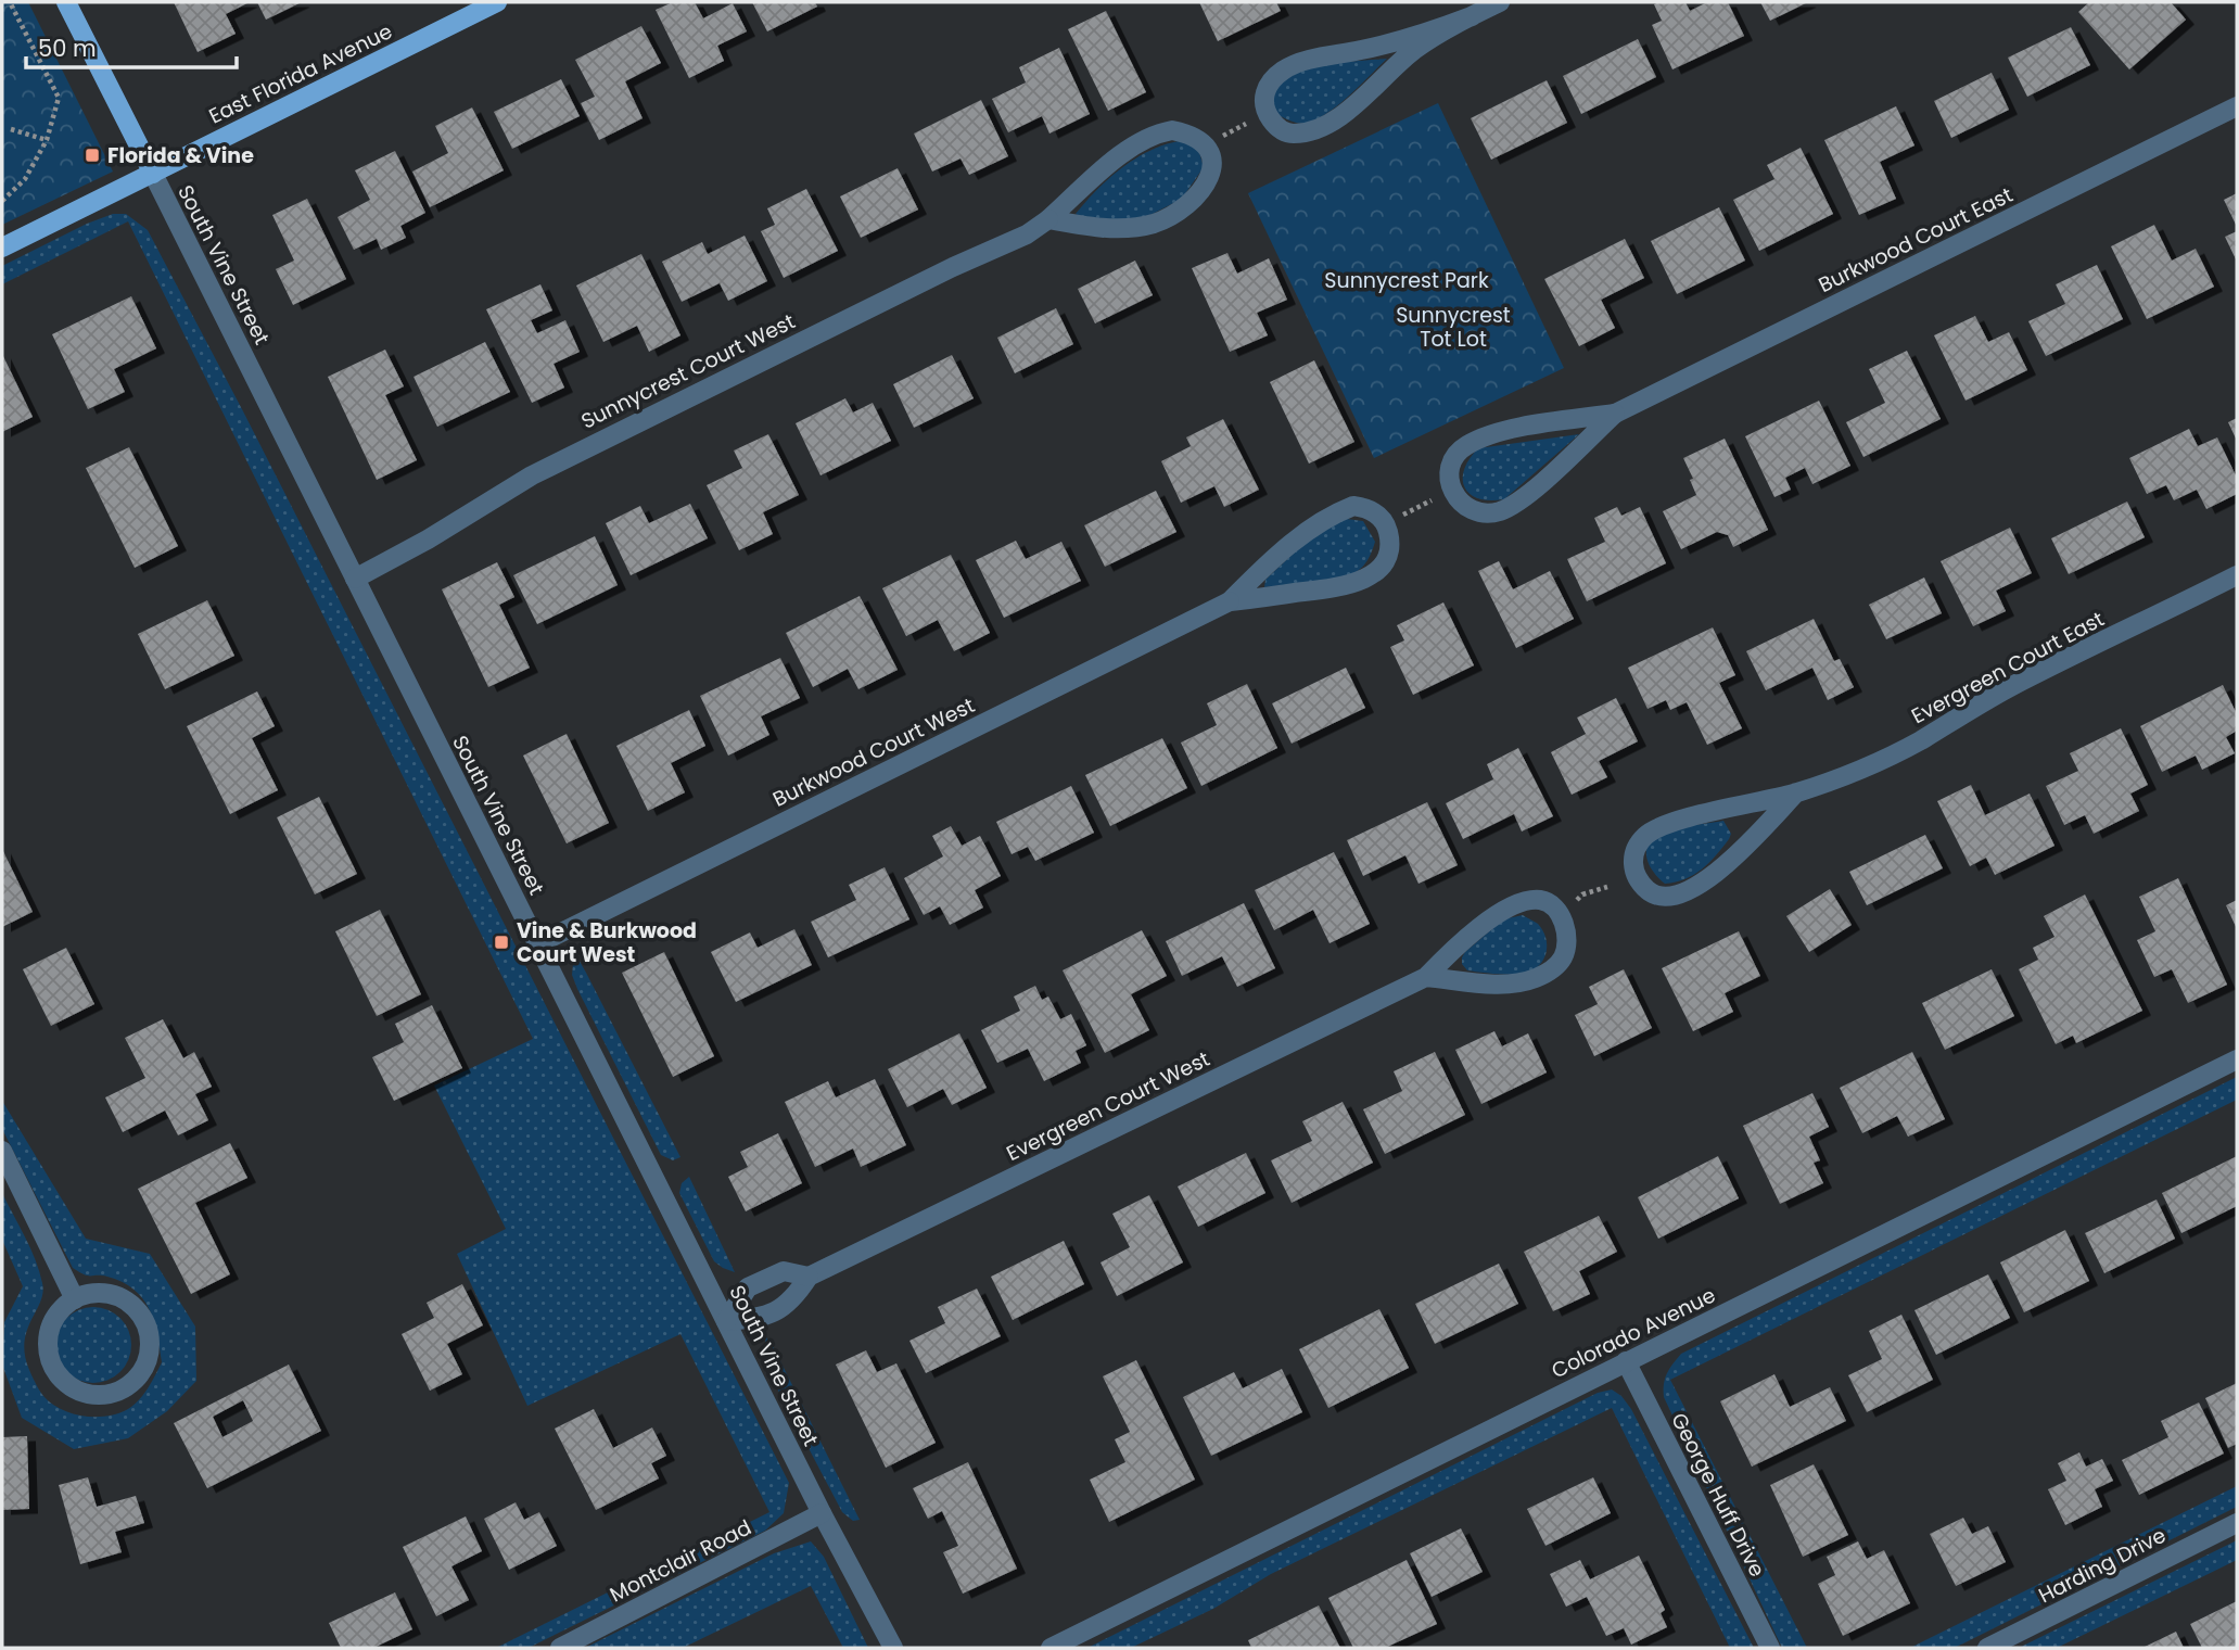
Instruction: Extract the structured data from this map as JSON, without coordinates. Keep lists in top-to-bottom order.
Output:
{
  "streets": {
    "main road": ["East Florida Avenue", "South Vine Street"],
    "street": [
      "Burkwood Court East",
      "Sunnycrest Court West",
      "Evergreen Court East",
      "Burkwood Court West",
      "Evergreen Court West",
      "Colorado Avenue",
      "George Huff Drive",
      "Montclair Road",
      "Harding Drive"
    ]
  },
  "crossings": [
    ["East Florida Avenue", "South Vine Street"],
    ["South Vine Street", "Sunnycrest Court West"],
    ["South Vine Street", "Burkwood Court West"],
    ["South Vine Street", "Evergreen Court West"],
    ["South Vine Street", "Montclair Road"],
    ["Colorado Avenue", "George Huff Drive"]
  ],
  "parks": ["Sunnycrest Park", "Sunnycrest Tot Lot"],
  "places": {
    "transit": ["Florida & Vine", "Vine & Burkwood Court West"]
  },
  "scale_bar": "50 m"
}
